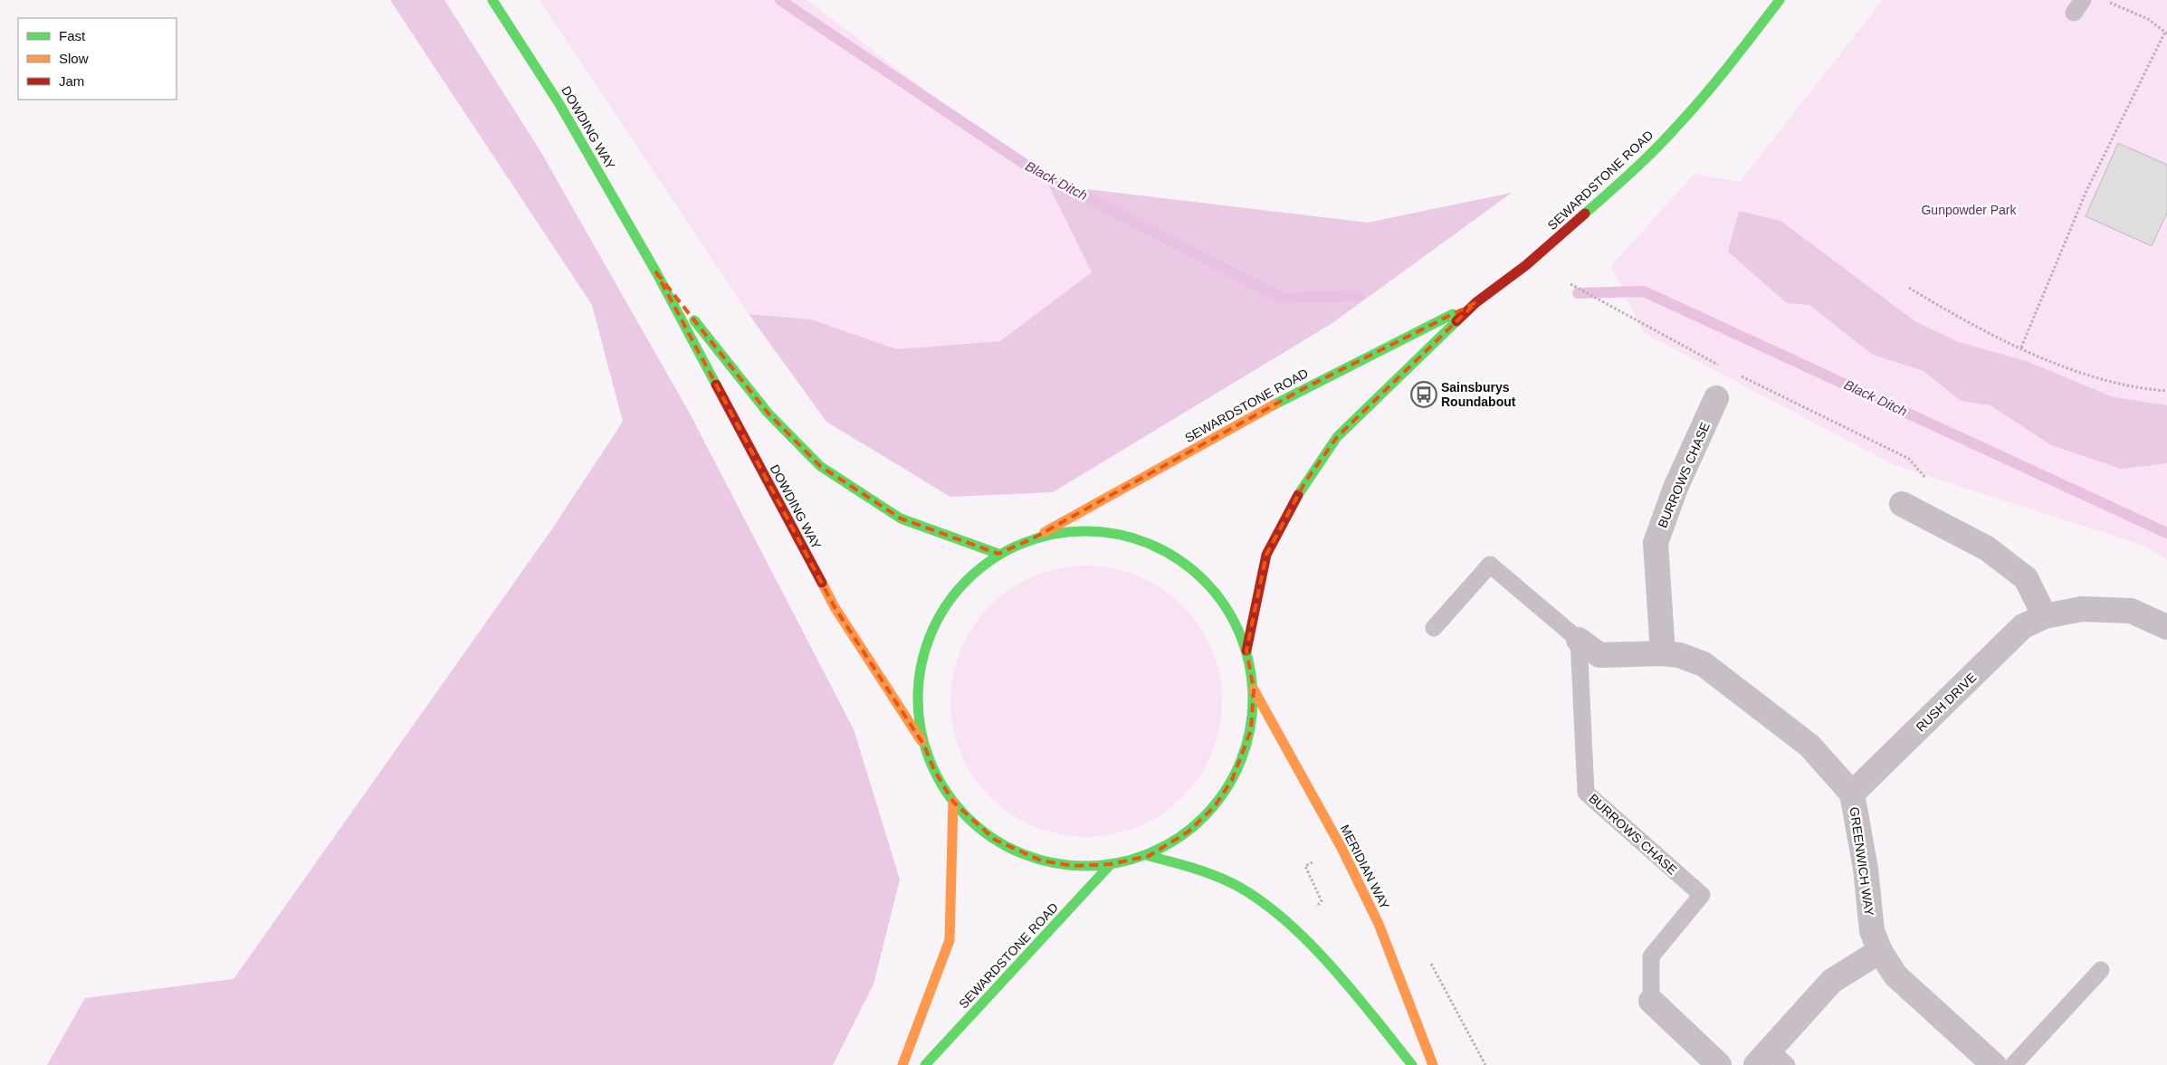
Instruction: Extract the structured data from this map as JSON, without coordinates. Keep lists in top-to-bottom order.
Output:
{
  "streets": {
    "main road": ["DOWDING WAY", "SEWARDSTONE ROAD", "MERIDIAN WAY"],
    "street": ["BURROWS CHASE", "RUSH DRIVE", "GREENWICH WAY"]
  },
  "crossings": [
    ["BURROWS CHASE", "GREENWICH WAY"],
    ["RUSH DRIVE", "GREENWICH WAY"]
  ],
  "water": ["Black Ditch"],
  "parks": ["Gunpowder Park"],
  "places": {
    "bus stop": ["Sainsburys Roundabout"]
  },
  "legend": ["Fast", "Slow", "Jam"]
}
